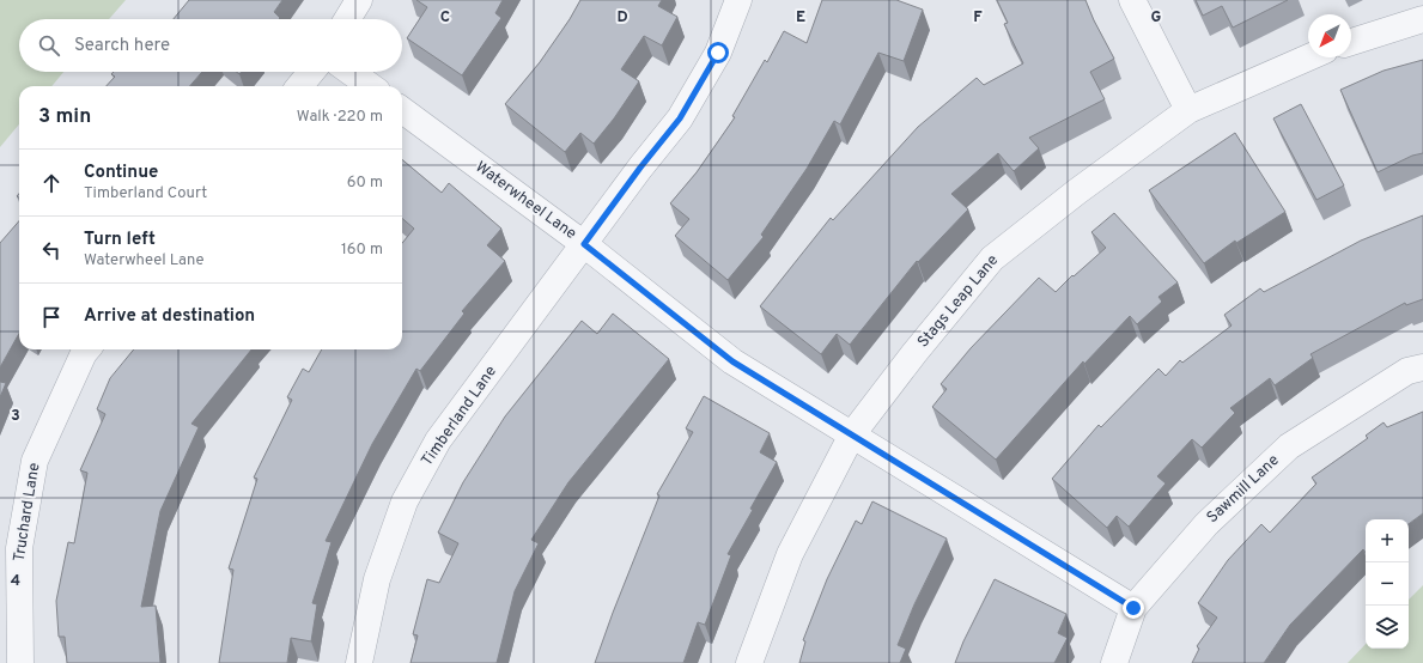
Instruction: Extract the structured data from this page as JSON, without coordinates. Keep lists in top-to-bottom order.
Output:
{
  "streets": {
    "street": [
      "Waterwheel Lane",
      "Stags Leap Lane",
      "Timberland Lane",
      "Sawmill Lane",
      "Truchard Lane"
    ]
  },
  "crossings": [
    ["Waterwheel Lane", "Stags Leap Lane"],
    ["Waterwheel Lane", "Timberland Lane"],
    ["Waterwheel Lane", "Sawmill Lane"]
  ],
  "north": "bottom left",
  "page": {
    "search": "Search here",
    "heading": ["3 min", "Walk · 220 m"],
    "list": [
      ["Continue", "Timberland Court", "60 m"],
      ["Turn left", "Waterwheel Lane", "160 m"],
      "Arrive at destination"
    ],
    "map_buttons": ["+", "−"]
  },
  "grid": {
    "columns": [
      "C",
      "D",
      "E",
      "F",
      "G"
    ],
    "rows": ["3", "4"]
  }
}
